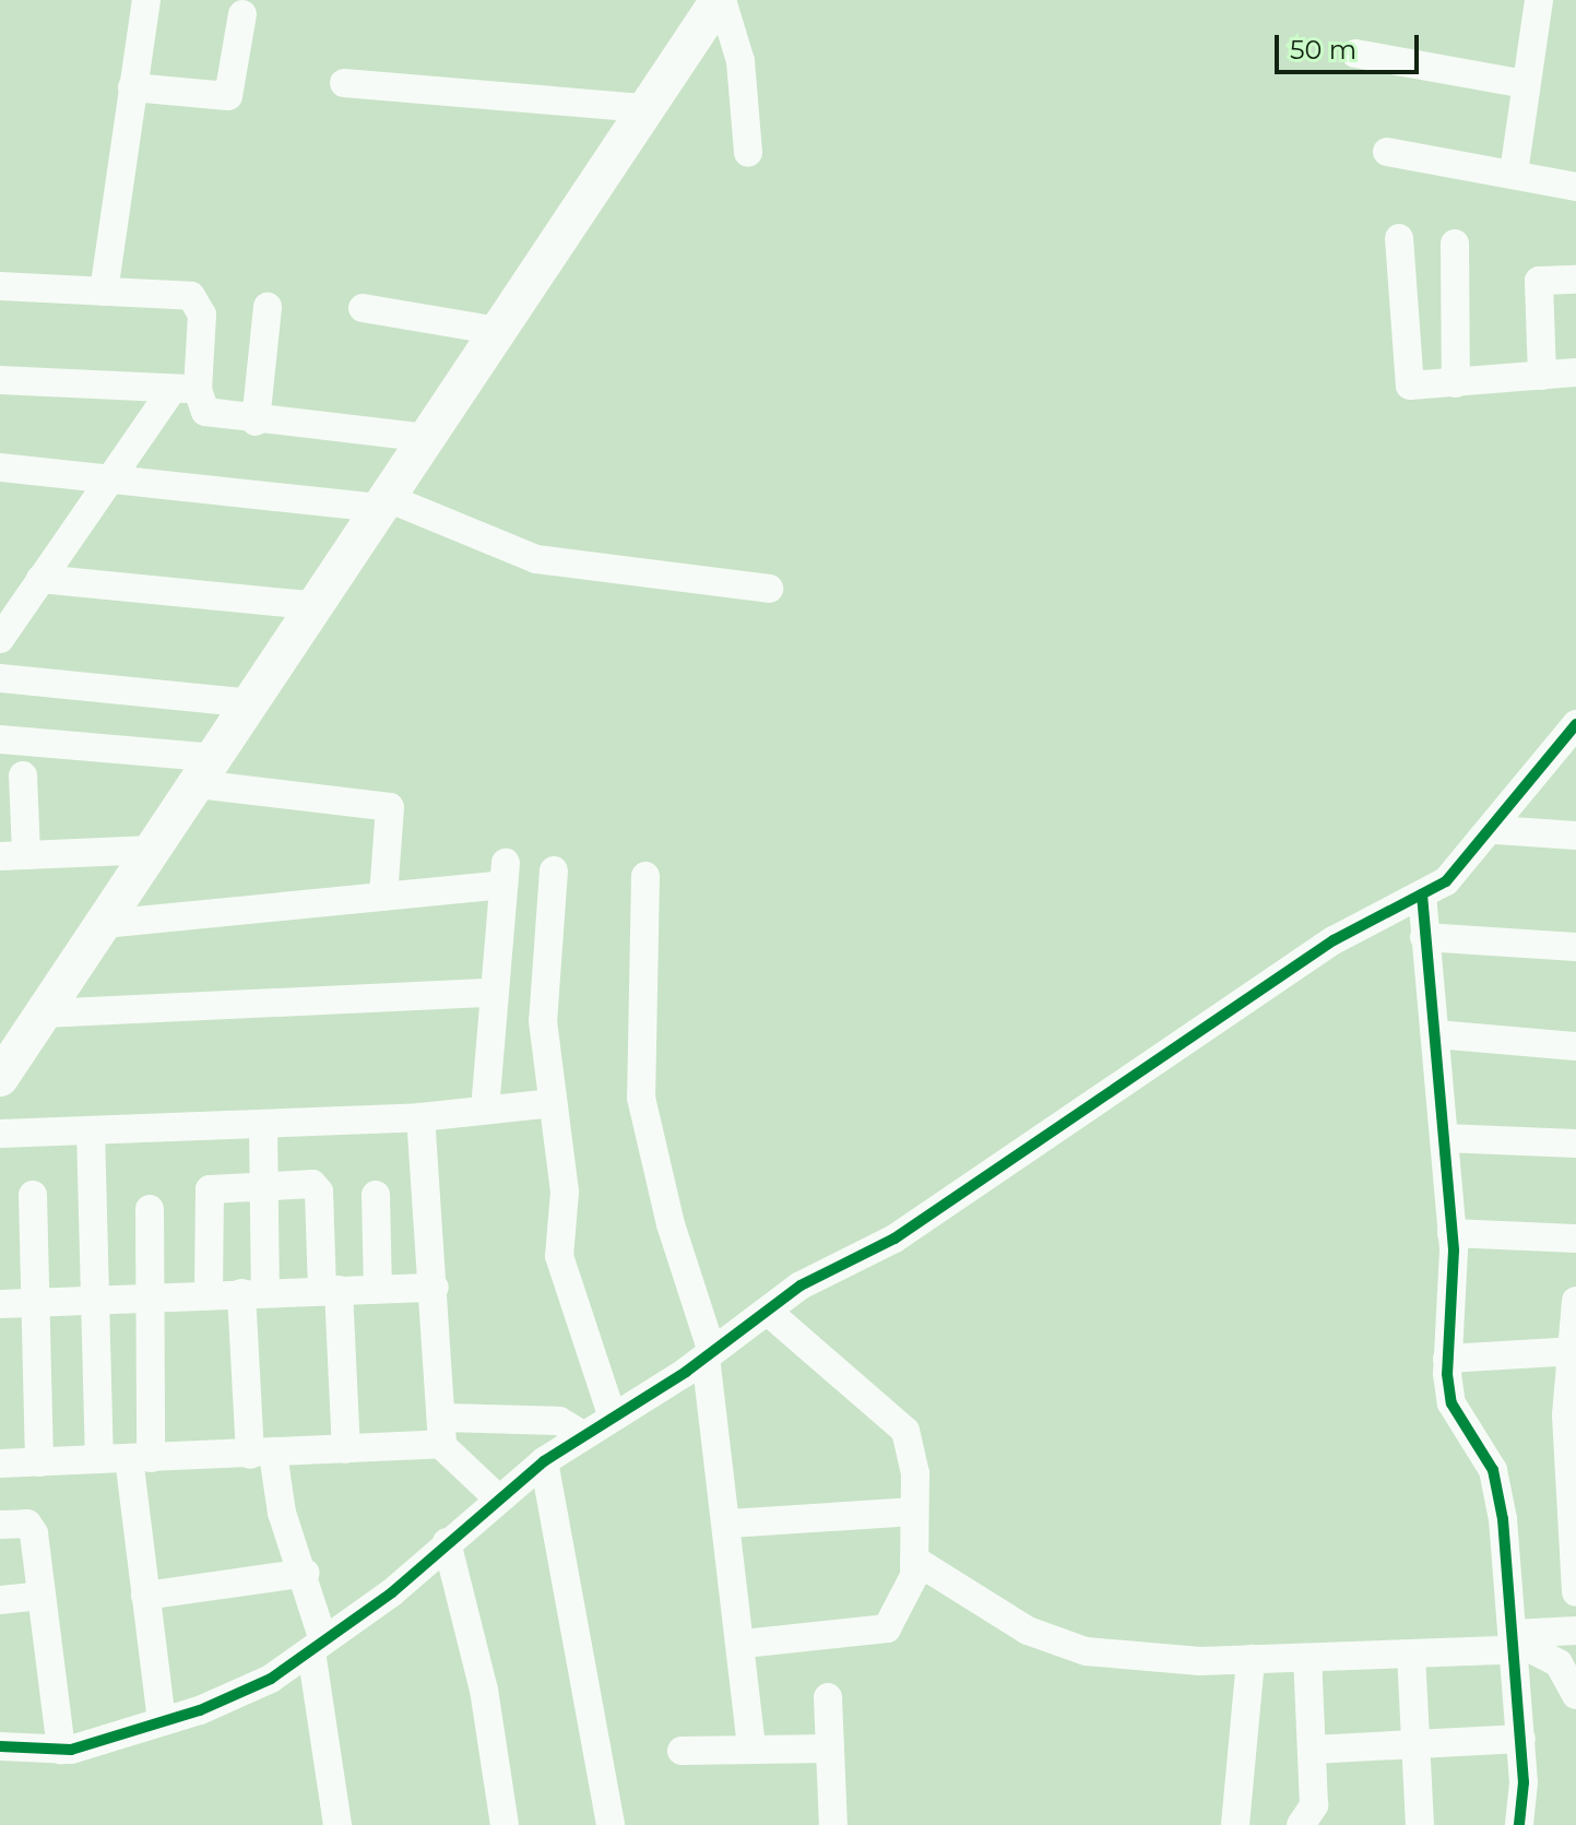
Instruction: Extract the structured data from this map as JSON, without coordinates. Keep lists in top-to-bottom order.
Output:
{
  "scale_bar": "50 m"
}
